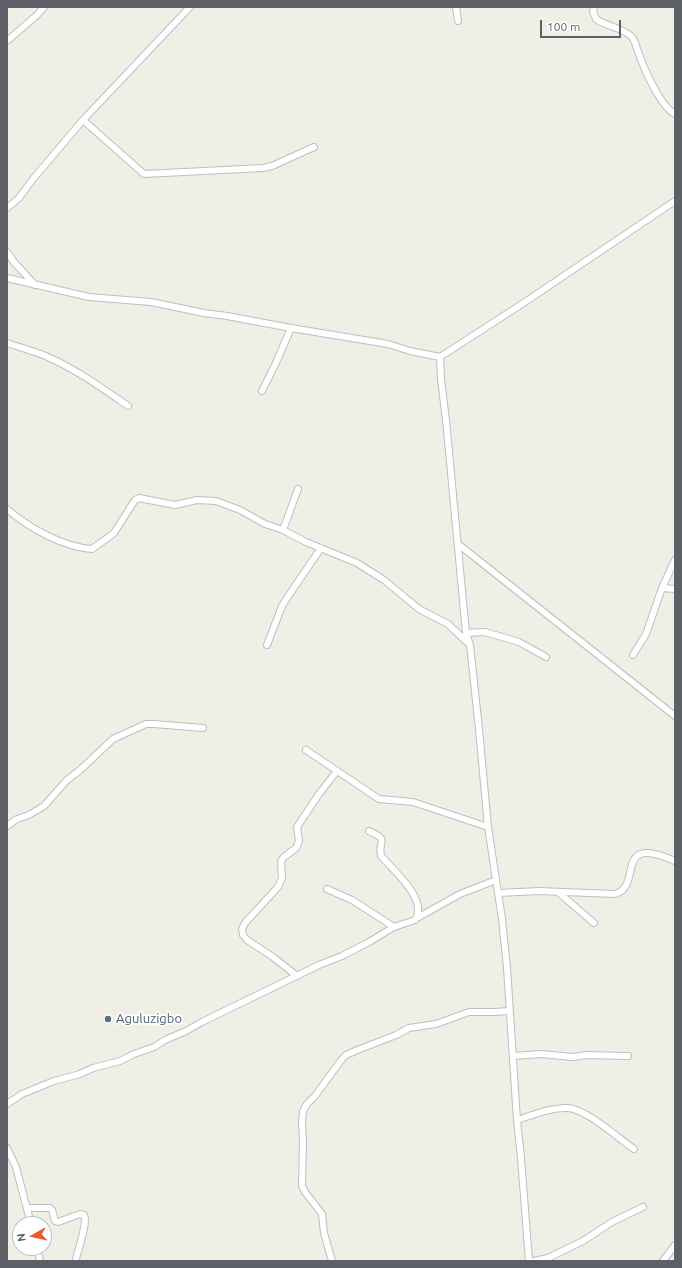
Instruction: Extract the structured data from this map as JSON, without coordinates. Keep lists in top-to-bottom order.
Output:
{
  "places": ["Aguluzigbo"],
  "scale_bar": "100 m",
  "north": "left"
}
